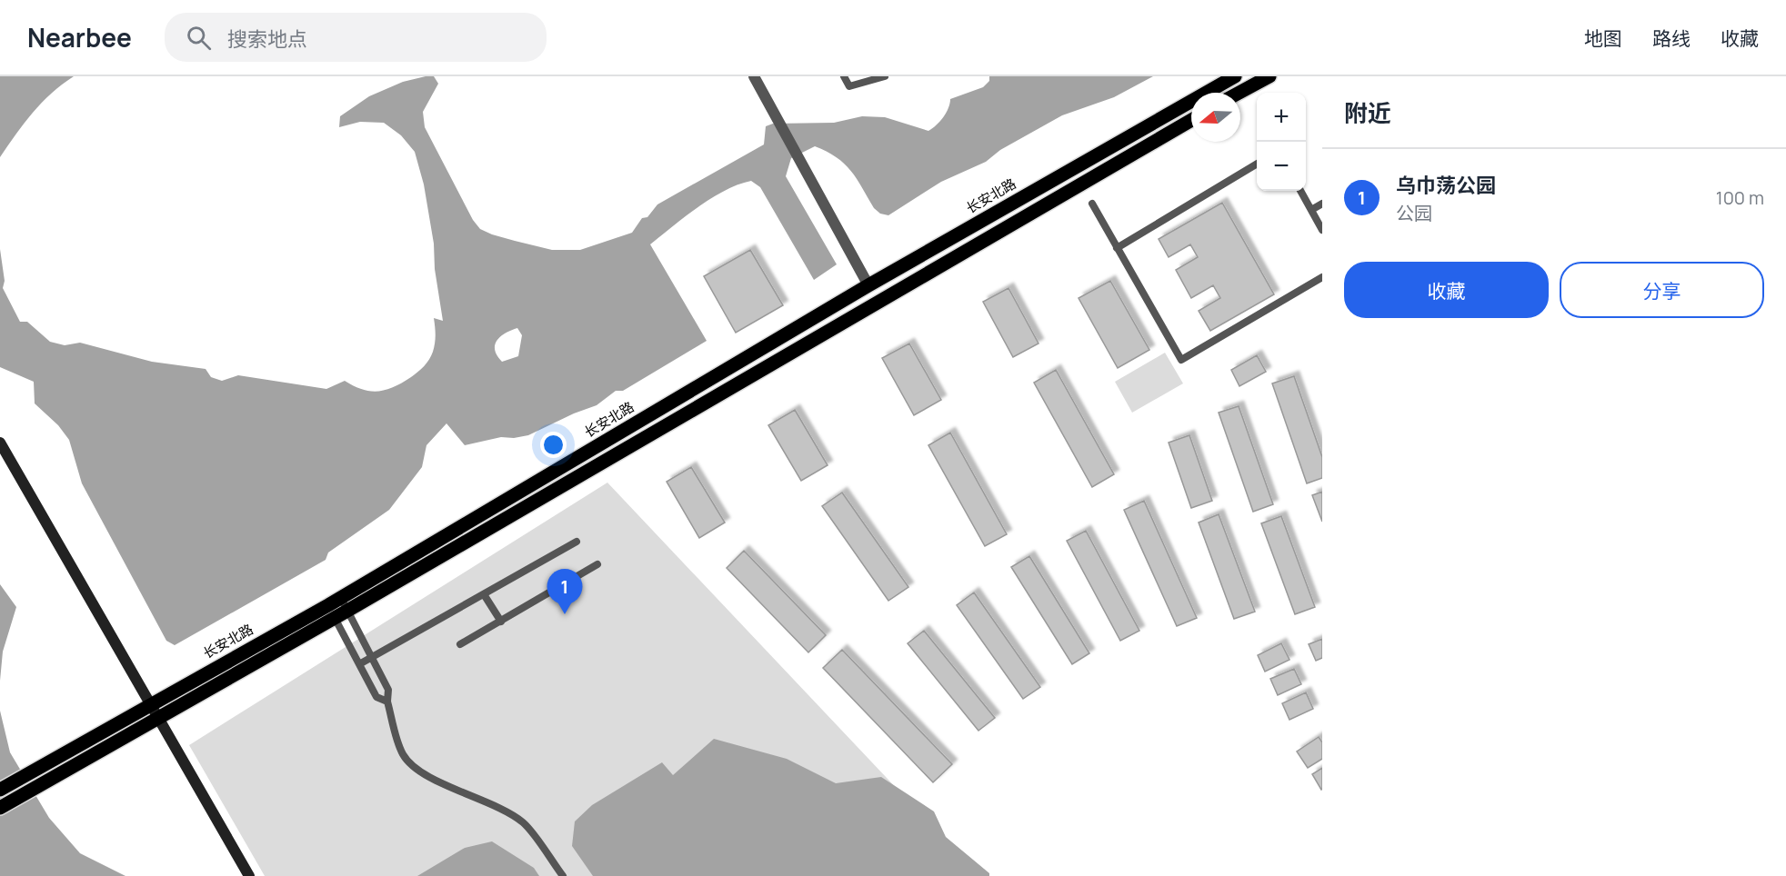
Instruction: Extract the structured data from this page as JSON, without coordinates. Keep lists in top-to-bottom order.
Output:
{
  "streets": {
    "main road": ["长安北路"]
  },
  "north": "left",
  "page": {
    "header": "Nearbee",
    "search": "搜索地点",
    "nav": ["地图", "路线", "收藏"],
    "heading": "附近",
    "map_buttons": ["+", "−"],
    "list": [
      {
        "mark": "1",
        "name": "乌巾荡公园",
        "note": "公园",
        "value": "100 m"
      }
    ],
    "buttons": ["收藏", "分享"],
    "pins": "1"
  }
}
